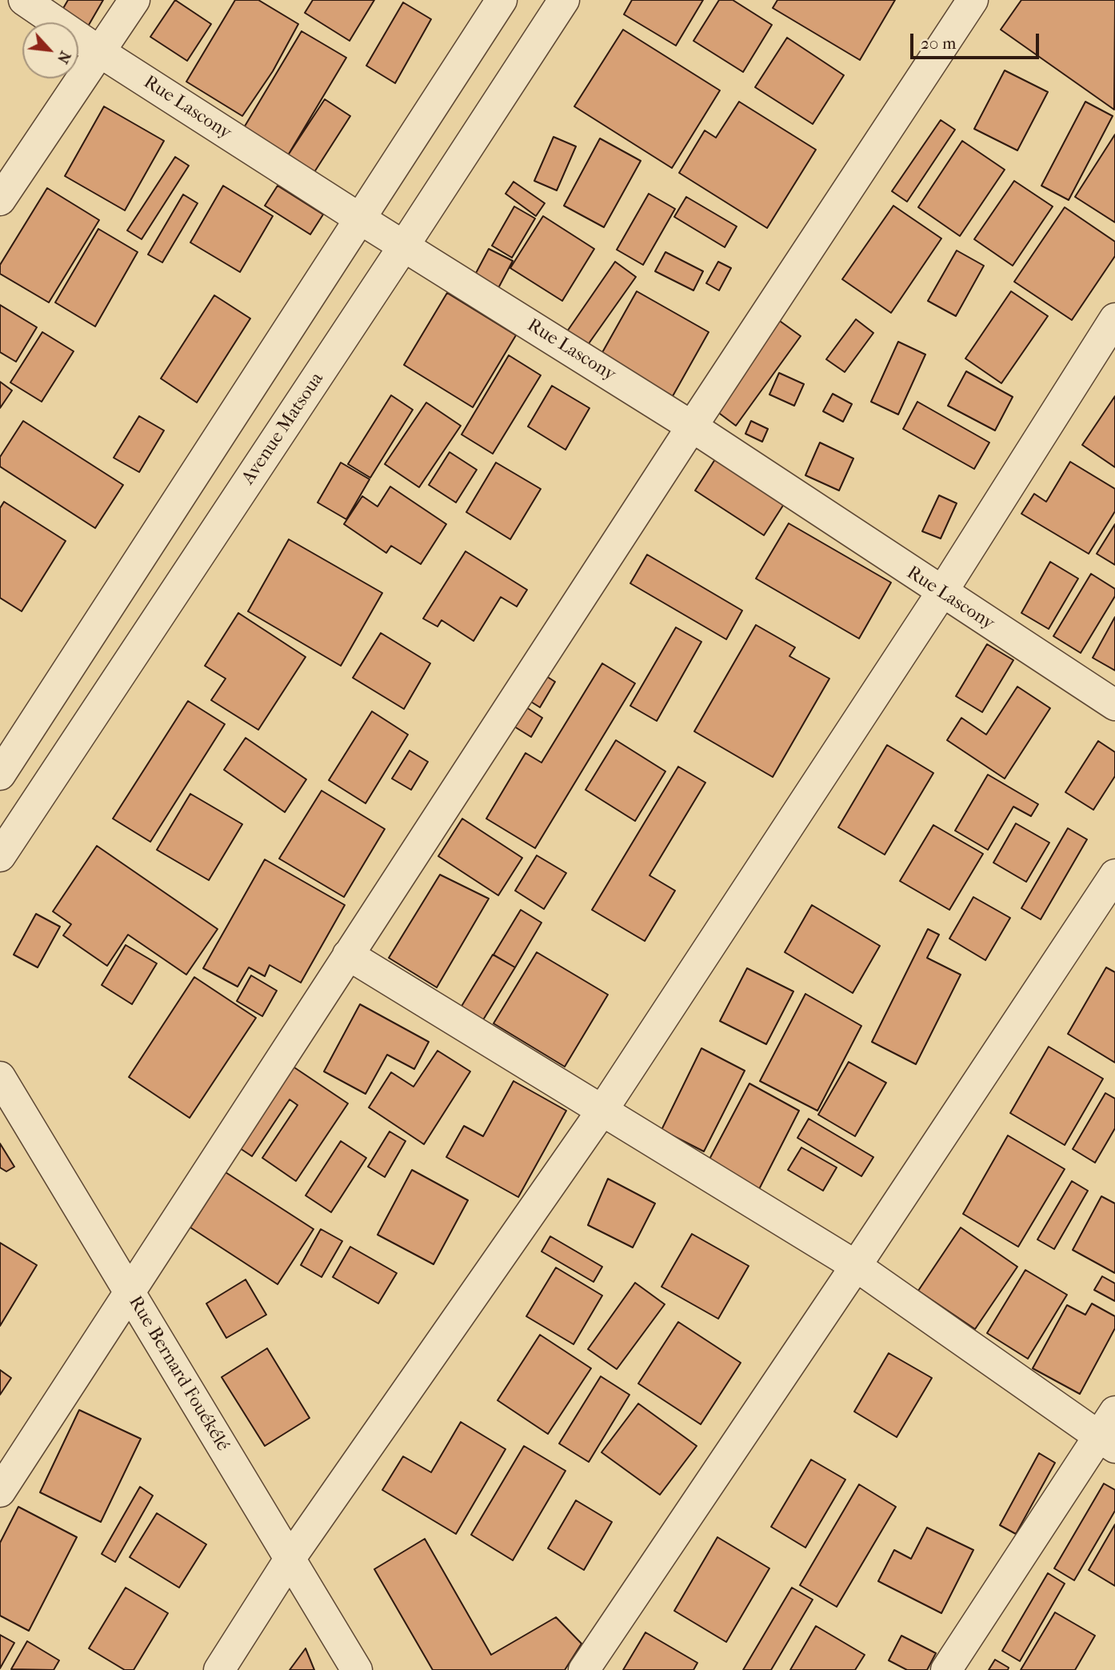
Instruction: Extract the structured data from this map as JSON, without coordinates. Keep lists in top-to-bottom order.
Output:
{
  "streets": {
    "street": ["Rue Lascony", "Avenue Matsoua", "Rue Bernard Fouékélé"]
  },
  "crossings": [
    ["Rue Lascony", "Avenue Matsoua"]
  ],
  "scale_bar": "20 m",
  "north": "bottom right"
}
